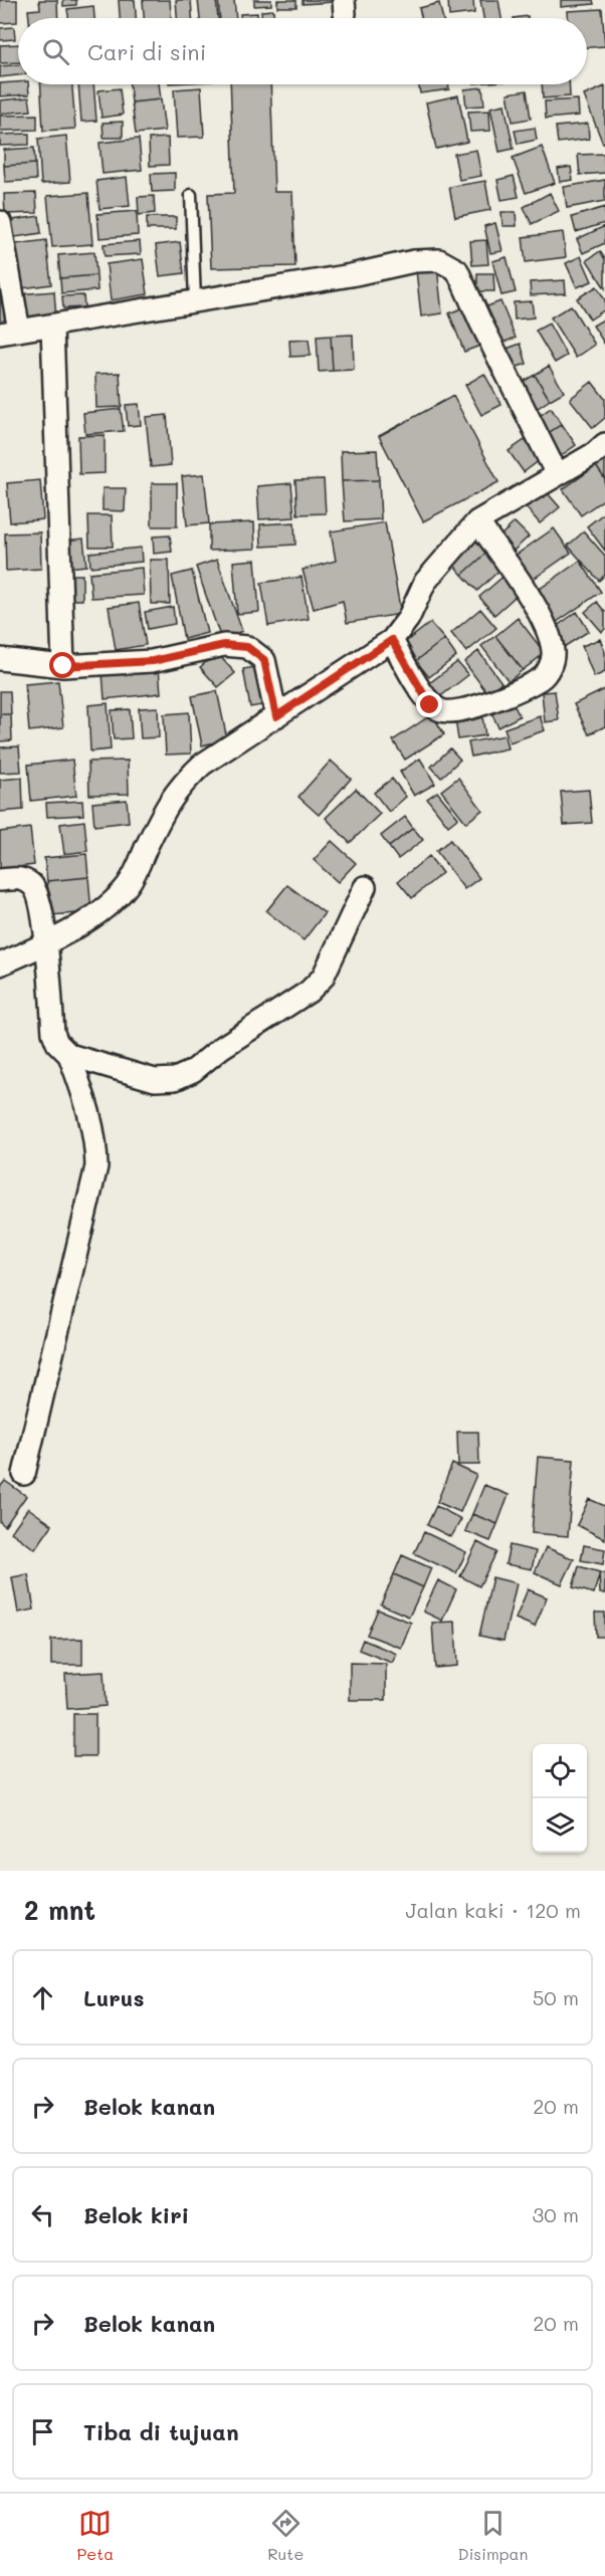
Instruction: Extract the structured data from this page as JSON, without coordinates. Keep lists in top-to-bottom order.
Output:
{
  "page": {
    "search": "Cari di sini",
    "heading": ["2 mnt", "Jalan kaki · 120 m"],
    "list": [
      ["Lurus", "50 m"],
      ["Belok kanan", "20 m"],
      ["Belok kiri", "30 m"],
      ["Belok kanan", "20 m"],
      "Tiba di tujuan"
    ],
    "nav": ["Peta", "Rute", "Disimpan"]
  }
}
